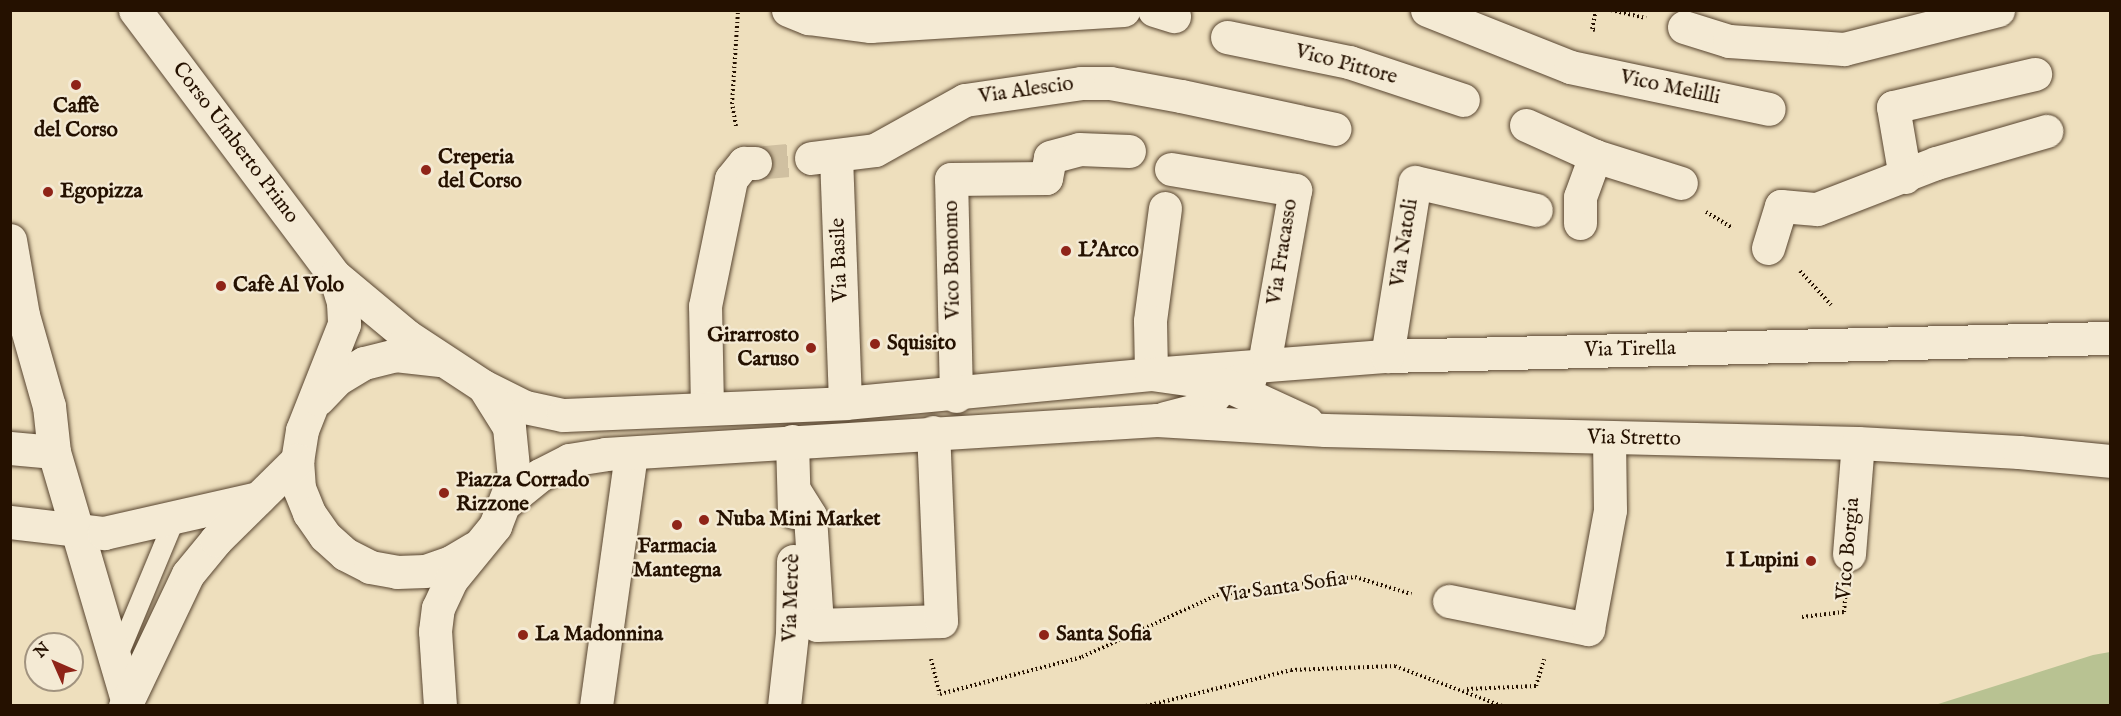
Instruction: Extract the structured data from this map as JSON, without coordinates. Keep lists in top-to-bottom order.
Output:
{
  "streets": {
    "street": [
      "Vico Pittore",
      "Vico Melilli",
      "Via Alescio",
      "Corso Umberto Primo",
      "Via Natoli",
      "Via Fracasso",
      "Via Basile",
      "Vico Bonomo",
      "Via Tirella",
      "Via Stretto",
      "Vico Borgia",
      "Via Mercè"
    ],
    "path": ["Via Santa Sofia"]
  },
  "crossings": [
    ["Via Alescio", "Via Basile"],
    ["Via Natoli", "Via Tirella"],
    ["Via Fracasso", "Via Tirella"],
    ["Via Stretto", "Vico Borgia"]
  ],
  "places": [
    "Caffè del Corso",
    "Creperia del Corso",
    "Egopizza",
    "L'Arco",
    "Cafè Al Volo",
    "Squisito",
    "Girarrosto Caruso",
    "Piazza Corrado Rizzone",
    "Nuba Mini Market",
    "Farmacia Mantegna",
    "I Lupini",
    "La Madonnina",
    "Santa Sofia"
  ],
  "north": "top left"
}
